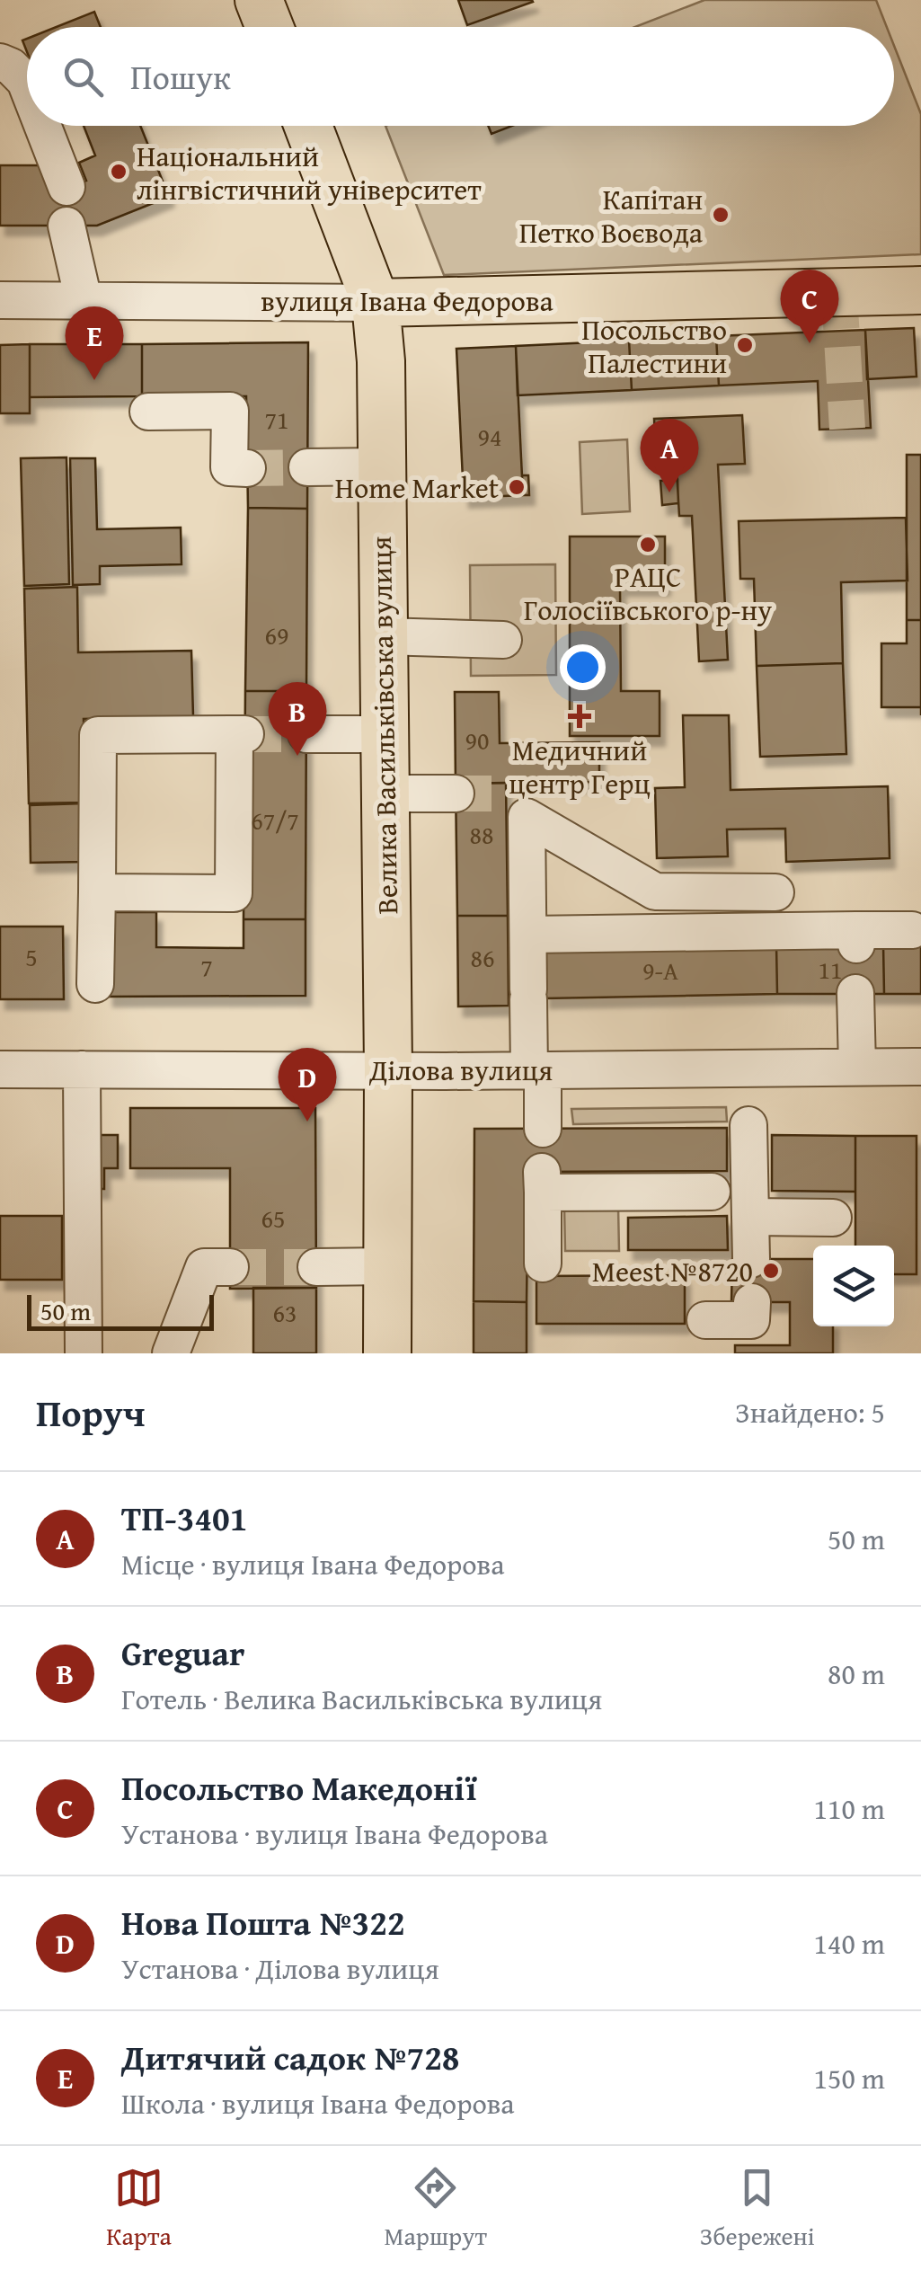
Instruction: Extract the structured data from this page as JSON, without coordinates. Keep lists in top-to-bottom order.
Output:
{
  "streets": {
    "main road": ["вулиця Івана Федорова", "Велика Васильківська вулиця"],
    "street": ["Ділова вулиця"]
  },
  "crossings": [
    ["вулиця Івана Федорова", "Велика Васильківська вулиця"],
    ["Велика Васильківська вулиця", "Ділова вулиця"]
  ],
  "places": {
    "other": [
      "Національний лінгвістичний університет",
      "Капітан Петко Воєвода",
      "Посольство Палестини",
      "Home Market",
      "РАЦС Голосіївського р-ну",
      "Meest №8720"
    ],
    "health": ["Медичний центр Герц"]
  },
  "house_numbers": [
    "71",
    "94",
    "69",
    "90",
    "67/7",
    "88",
    "5",
    "86",
    "7",
    "11",
    "9-А",
    "65",
    "63"
  ],
  "scale_bar": "50 m",
  "page": {
    "search": "Пошук",
    "pins": [
      "C",
      "E",
      "A",
      "B",
      "D"
    ],
    "scale": "50 m",
    "heading": ["Поруч", "Знайдено: 5"],
    "list": [
      {
        "mark": "A",
        "name": "ТП-3401",
        "note": "Місце · вулиця Івана Федорова",
        "value": "50 m"
      },
      {
        "mark": "B",
        "name": "Greguar",
        "note": "Готель · Велика Васильківська вулиця",
        "value": "80 m"
      },
      {
        "mark": "C",
        "name": "Посольство Македонії",
        "note": "Установа · вулиця Івана Федорова",
        "value": "110 m"
      },
      {
        "mark": "D",
        "name": "Нова Пошта №322",
        "note": "Установа · Ділова вулиця",
        "value": "140 m"
      },
      {
        "mark": "E",
        "name": "Дитячий садок №728",
        "note": "Школа · вулиця Івана Федорова",
        "value": "150 m"
      }
    ],
    "nav": ["Карта", "Маршрут", "Збережені"]
  }
}
